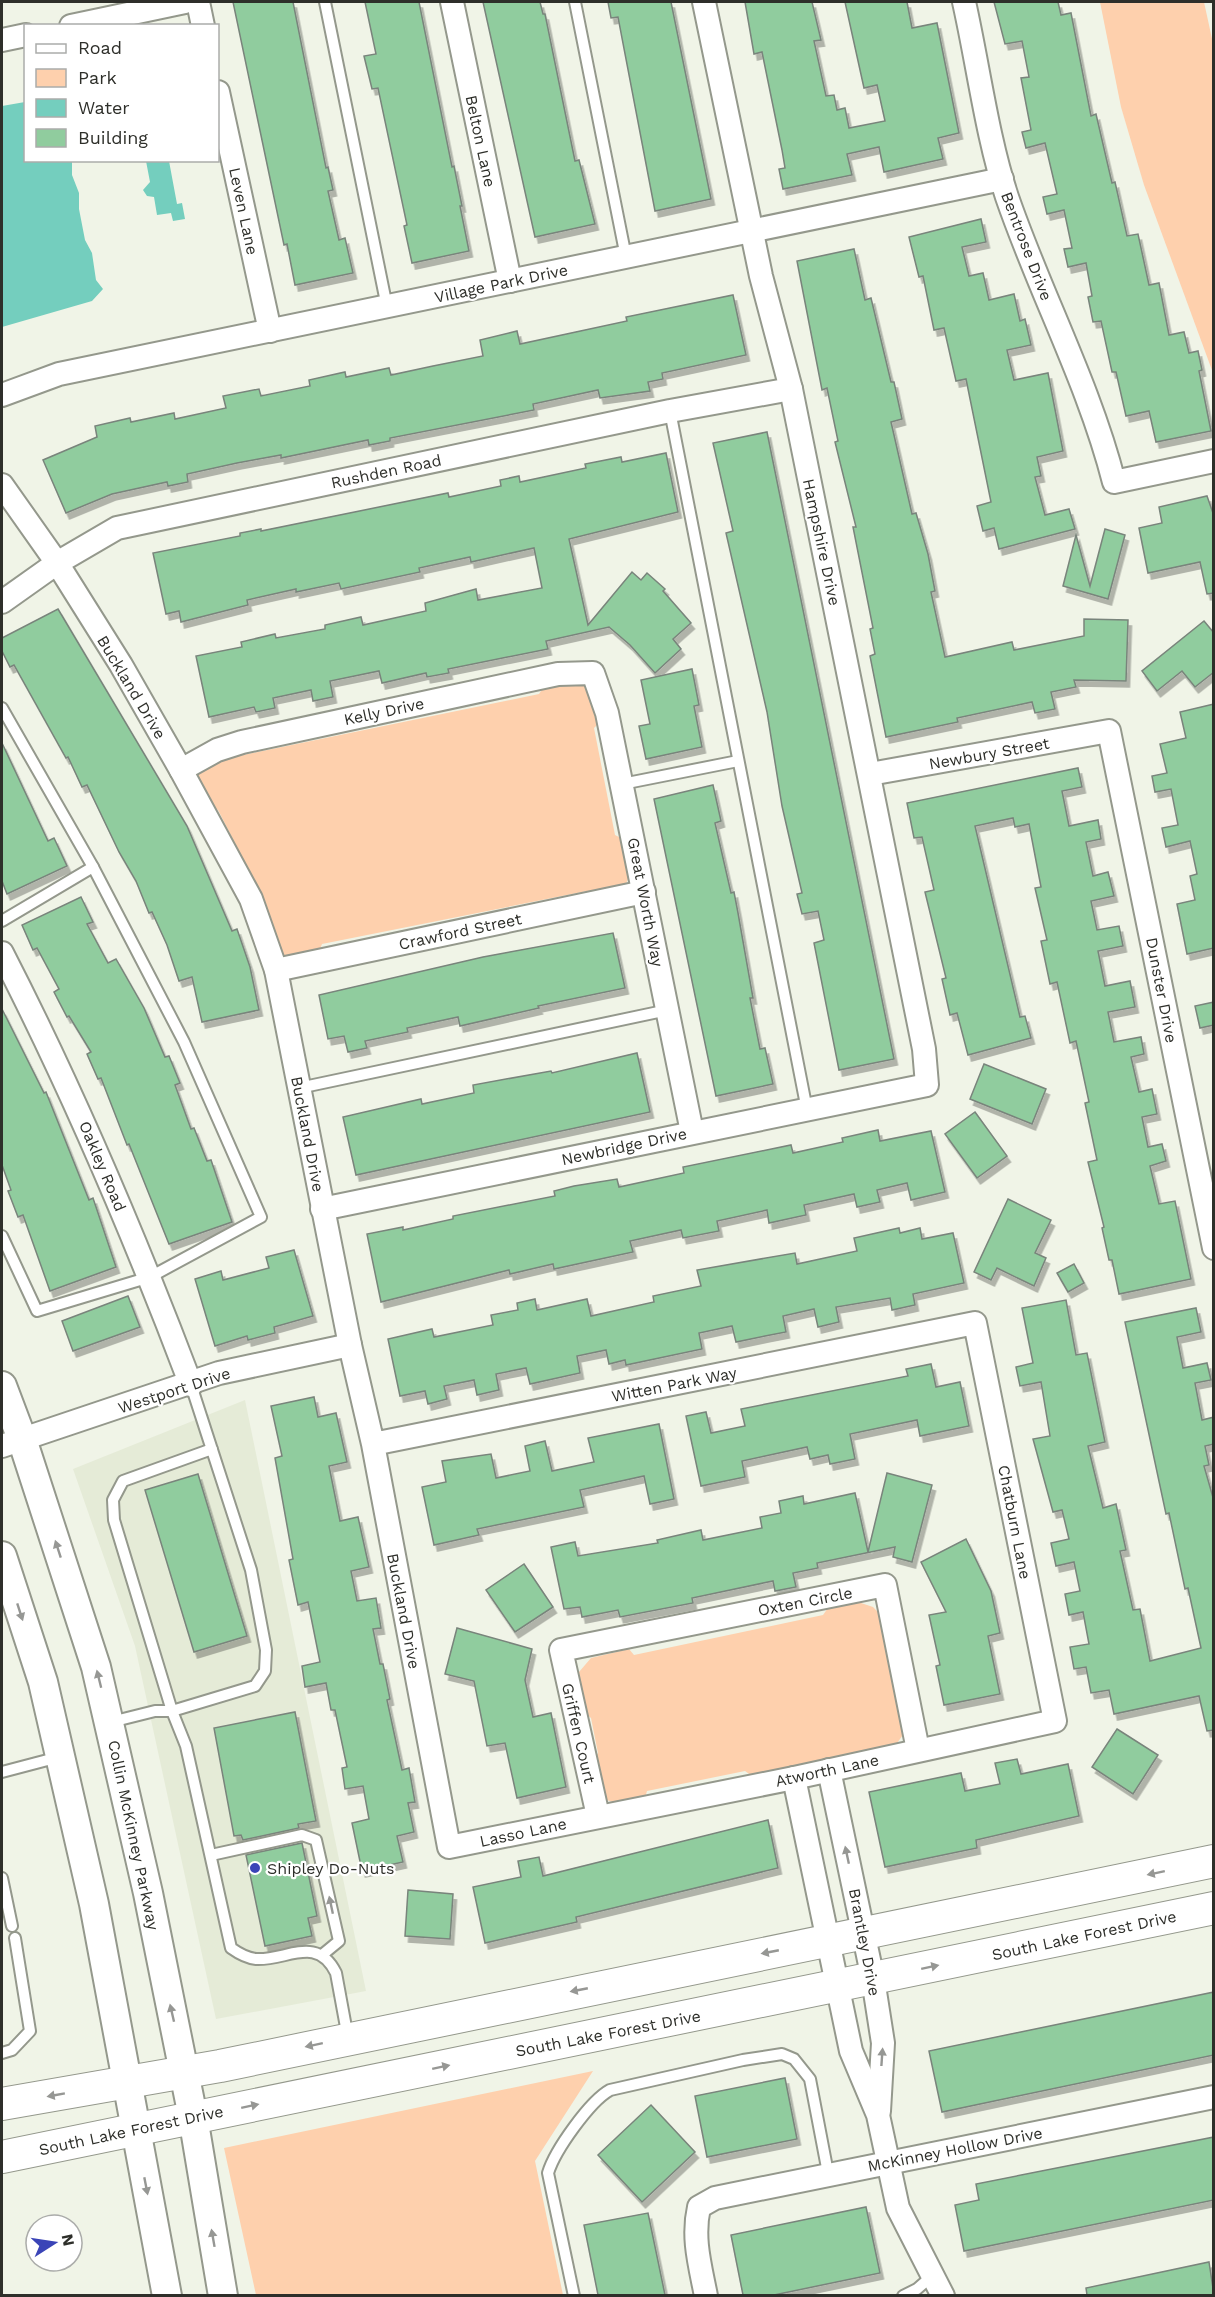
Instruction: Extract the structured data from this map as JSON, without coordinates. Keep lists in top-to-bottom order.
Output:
{
  "streets": {
    "main road": ["South Lake Forest Drive"],
    "street": [
      "Belton Lane",
      "Leven Lane",
      "Bentrose Drive",
      "Village Park Drive",
      "Rushden Road",
      "Hampshire Drive",
      "Buckland Drive",
      "Kelly Drive",
      "Newbury Street",
      "Great Worth Way",
      "Crawford Street",
      "Dunster Drive",
      "Newbridge Drive",
      "Oakley Road",
      "Witten Park Way",
      "Westport Drive",
      "Chatburn Lane",
      "Oxten Circle",
      "Griffen Court",
      "Atworth Lane",
      "Lasso Lane",
      "Collin McKinney Parkway",
      "Brantley Drive",
      "McKinney Hollow Drive"
    ]
  },
  "crossings": [
    ["Belton Lane", "Village Park Drive"],
    ["Leven Lane", "Village Park Drive"],
    ["Bentrose Drive", "Village Park Drive"],
    ["Village Park Drive", "Hampshire Drive"],
    ["Rushden Road", "Hampshire Drive"],
    ["Rushden Road", "Buckland Drive"],
    ["Hampshire Drive", "Newbury Street"],
    ["Hampshire Drive", "Newbridge Drive"],
    ["Buckland Drive", "Kelly Drive"],
    ["Buckland Drive", "Crawford Street"],
    ["Buckland Drive", "Newbridge Drive"],
    ["Buckland Drive", "Witten Park Way"],
    ["Buckland Drive", "Westport Drive"],
    ["Buckland Drive", "Lasso Lane"],
    ["Kelly Drive", "Great Worth Way"],
    ["Newbury Street", "Dunster Drive"],
    ["Great Worth Way", "Crawford Street"],
    ["Great Worth Way", "Newbridge Drive"],
    ["Oakley Road", "Westport Drive"],
    ["Witten Park Way", "Chatburn Lane"],
    ["Westport Drive", "Collin McKinney Parkway"],
    ["Chatburn Lane", "Atworth Lane"],
    ["Oxten Circle", "Griffen Court"],
    ["Oxten Circle", "Atworth Lane"],
    ["Griffen Court", "Atworth Lane"],
    ["Griffen Court", "Lasso Lane"],
    ["Atworth Lane", "Lasso Lane"],
    ["Atworth Lane", "Brantley Drive"],
    ["Collin McKinney Parkway", "South Lake Forest Drive"],
    ["South Lake Forest Drive", "Brantley Drive"],
    ["Brantley Drive", "McKinney Hollow Drive"]
  ],
  "places": ["Shipley Do-Nuts"],
  "legend": [
    "Road",
    "Park",
    "Water",
    "Building"
  ],
  "north": "right"
}
